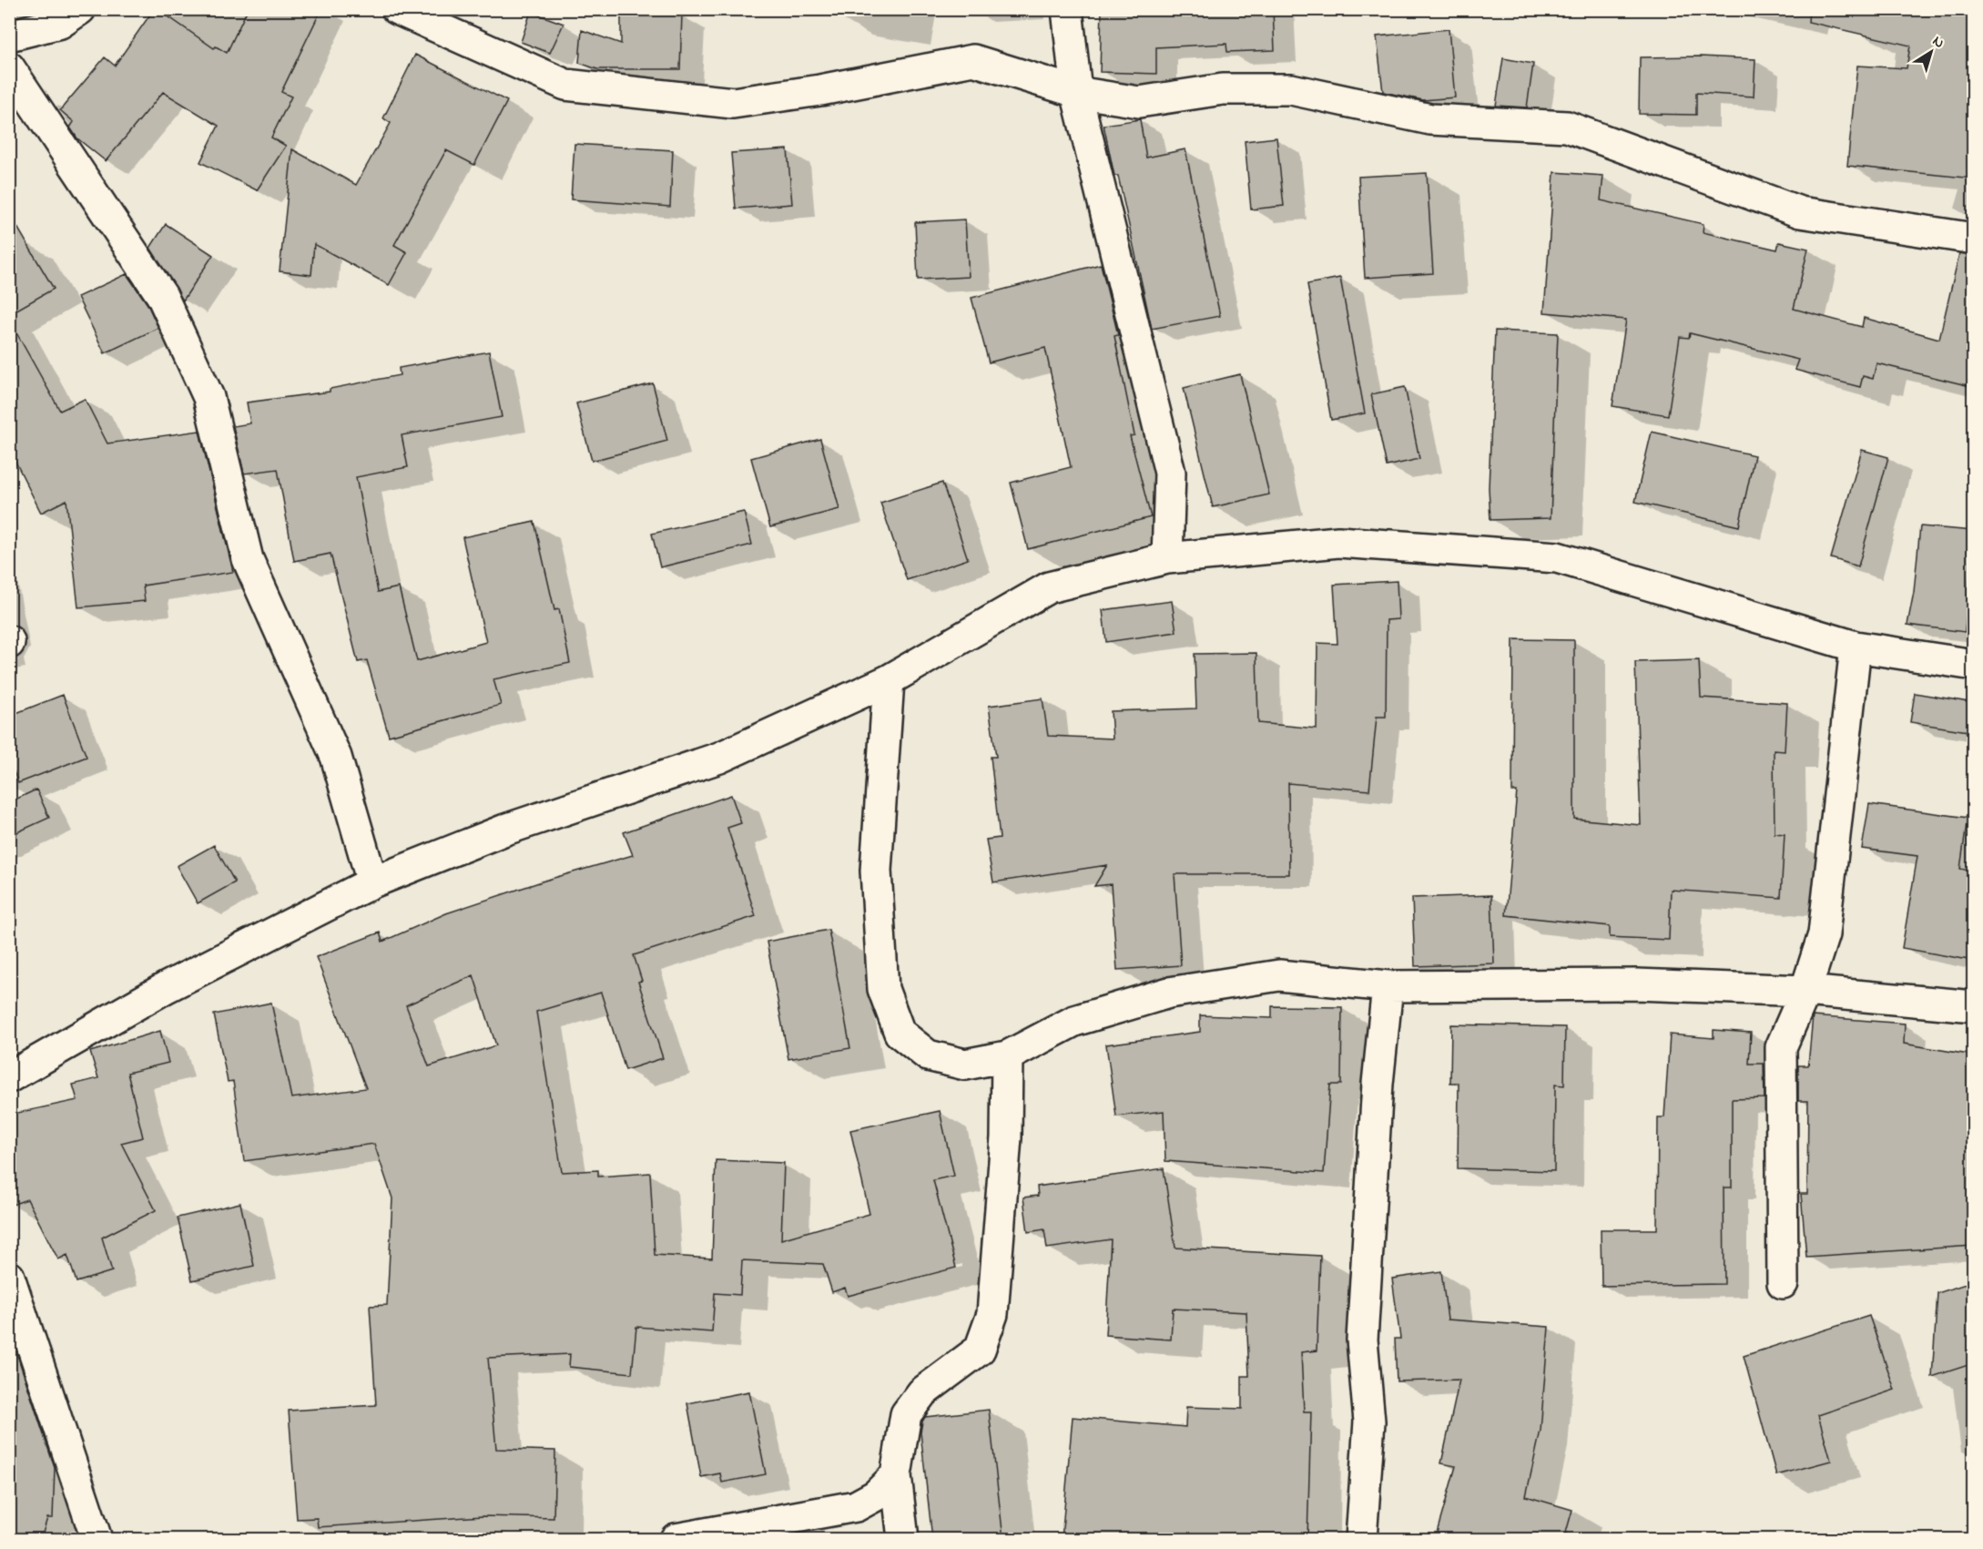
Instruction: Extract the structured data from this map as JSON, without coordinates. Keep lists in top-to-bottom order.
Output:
{
  "north": "top right"
}
